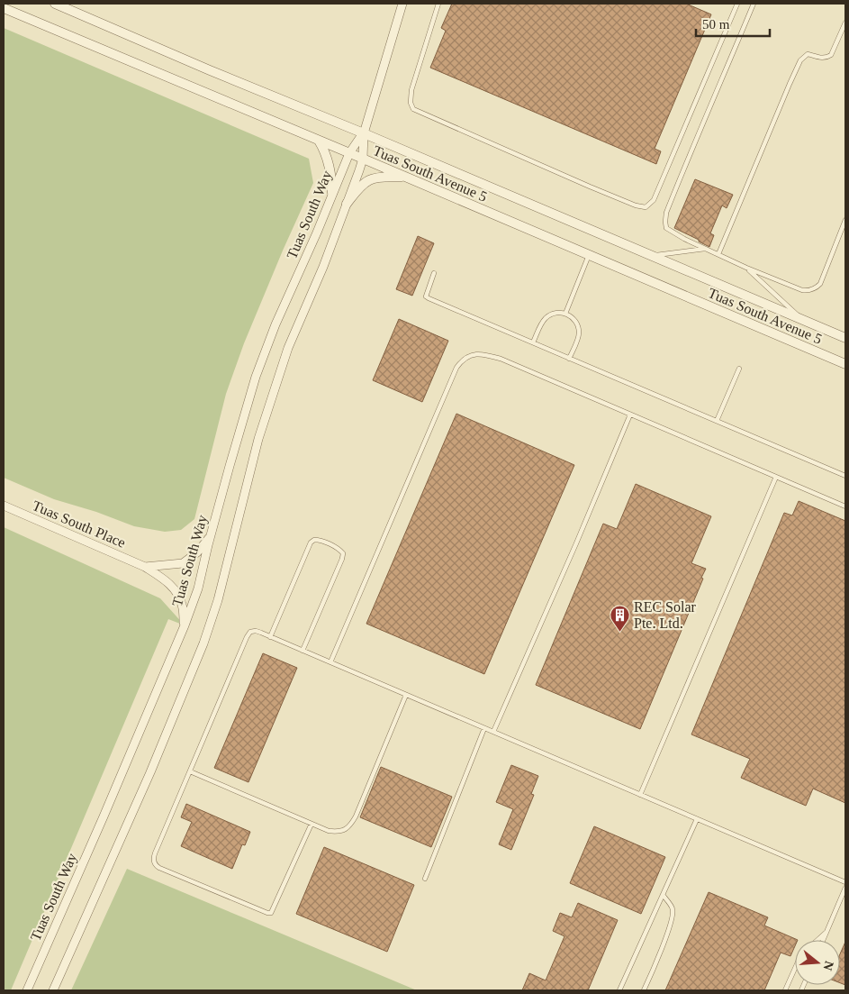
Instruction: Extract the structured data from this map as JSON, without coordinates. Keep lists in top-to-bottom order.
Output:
{
  "streets": {
    "street": ["Tuas South Avenue 5", "Tuas South Way", "Tuas South Place"]
  },
  "crossings": [
    ["Tuas South Avenue 5", "Tuas South Way"],
    ["Tuas South Way", "Tuas South Place"]
  ],
  "places": {
    "building": ["REC Solar Pte. Ltd."]
  },
  "scale_bar": "50 m",
  "north": "right"
}
